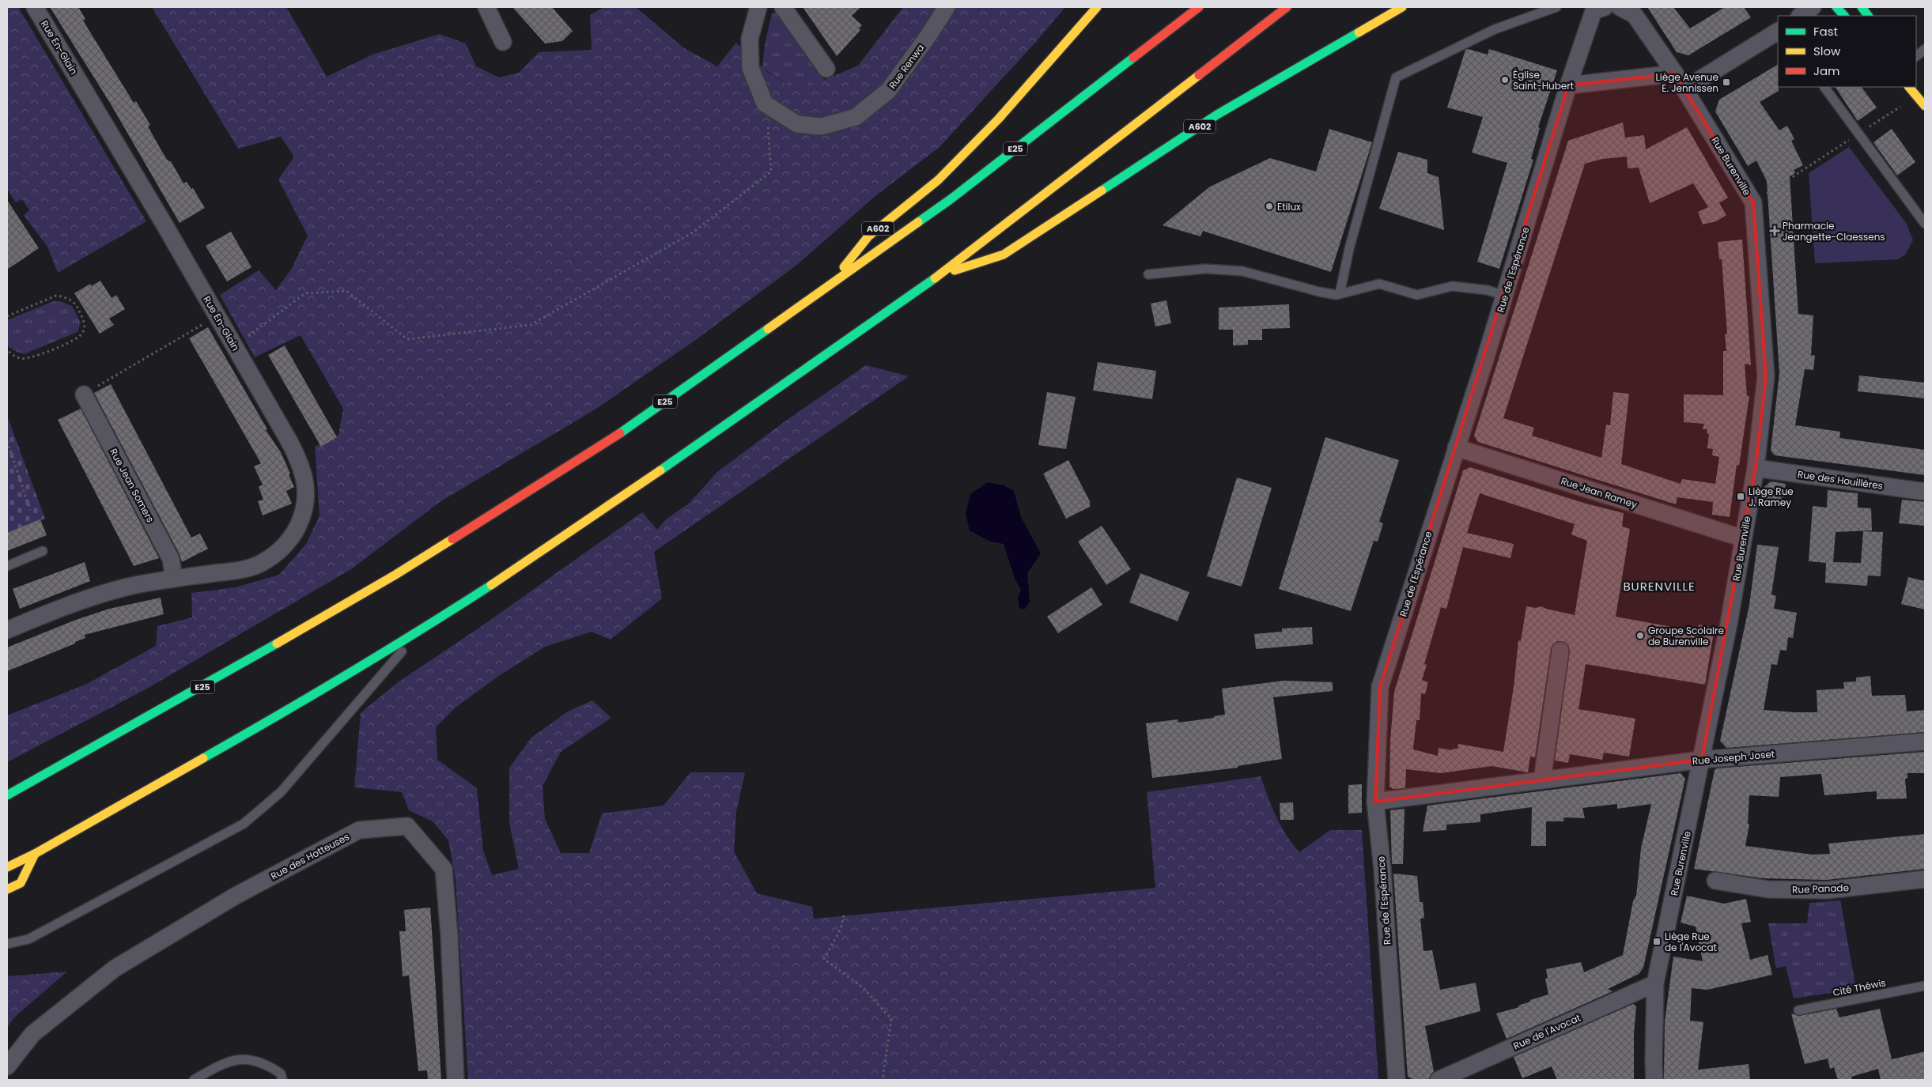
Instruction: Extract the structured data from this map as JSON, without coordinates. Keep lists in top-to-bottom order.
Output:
{
  "streets": {
    "main road": ["A602", "E25"],
    "street": [
      "Rue En-Glain",
      "Rue Renwa",
      "Rue Burenville",
      "Rue de l'Espérance",
      "Rue des Houilléres",
      "Rue Jean Somers",
      "Rue Jean Ramey",
      "Rue Joseph Joset",
      "Rue des Hotteuses",
      "Rue Panade",
      "Rue de l'Avocat"
    ],
    "lane": ["Cité Théwis"]
  },
  "crossings": [
    ["Rue En-Glain", "Rue Jean Somers"],
    ["A602", "E25"],
    ["Rue Burenville", "Rue des Houilléres"],
    ["Rue Burenville", "Rue Jean Ramey"],
    ["Rue Burenville", "Rue Joseph Joset"],
    ["Rue Burenville", "Rue de l'Avocat"],
    ["Rue de l'Espérance", "Rue Jean Ramey"],
    ["Rue de l'Espérance", "Rue Joseph Joset"]
  ],
  "districts": ["BURENVILLE"],
  "places": {
    "other": ["Église Saint-Hubert", "Etilux", "Groupe Scolaire de Burenville"],
    "transit": ["Liège Avenue E. Jennissen", "Liège Rue J. Ramey", "Liège Rue de l'Avocat"],
    "health": ["Pharmacie Jeangette-Claessens"]
  },
  "legend": ["Fast", "Slow", "Jam"]
}
